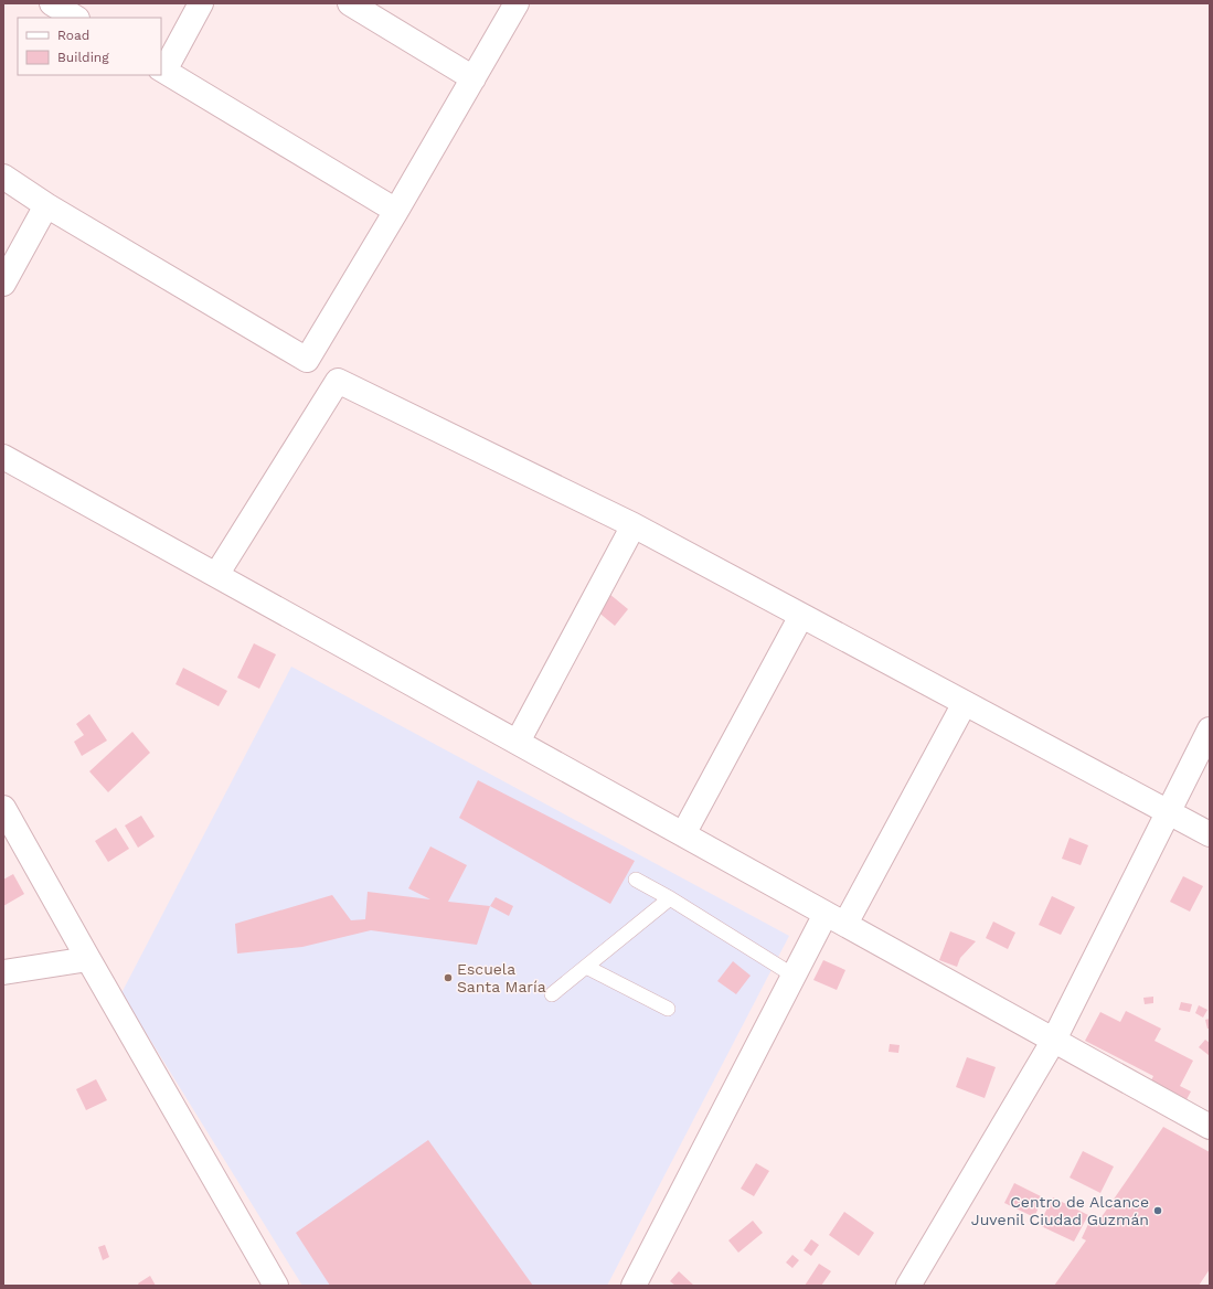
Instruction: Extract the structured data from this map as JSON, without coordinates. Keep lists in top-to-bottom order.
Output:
{
  "places": ["Escuela Santa María", "Centro de Alcance Juvenil Ciudad Guzmán"],
  "legend": ["Road", "Building"]
}
